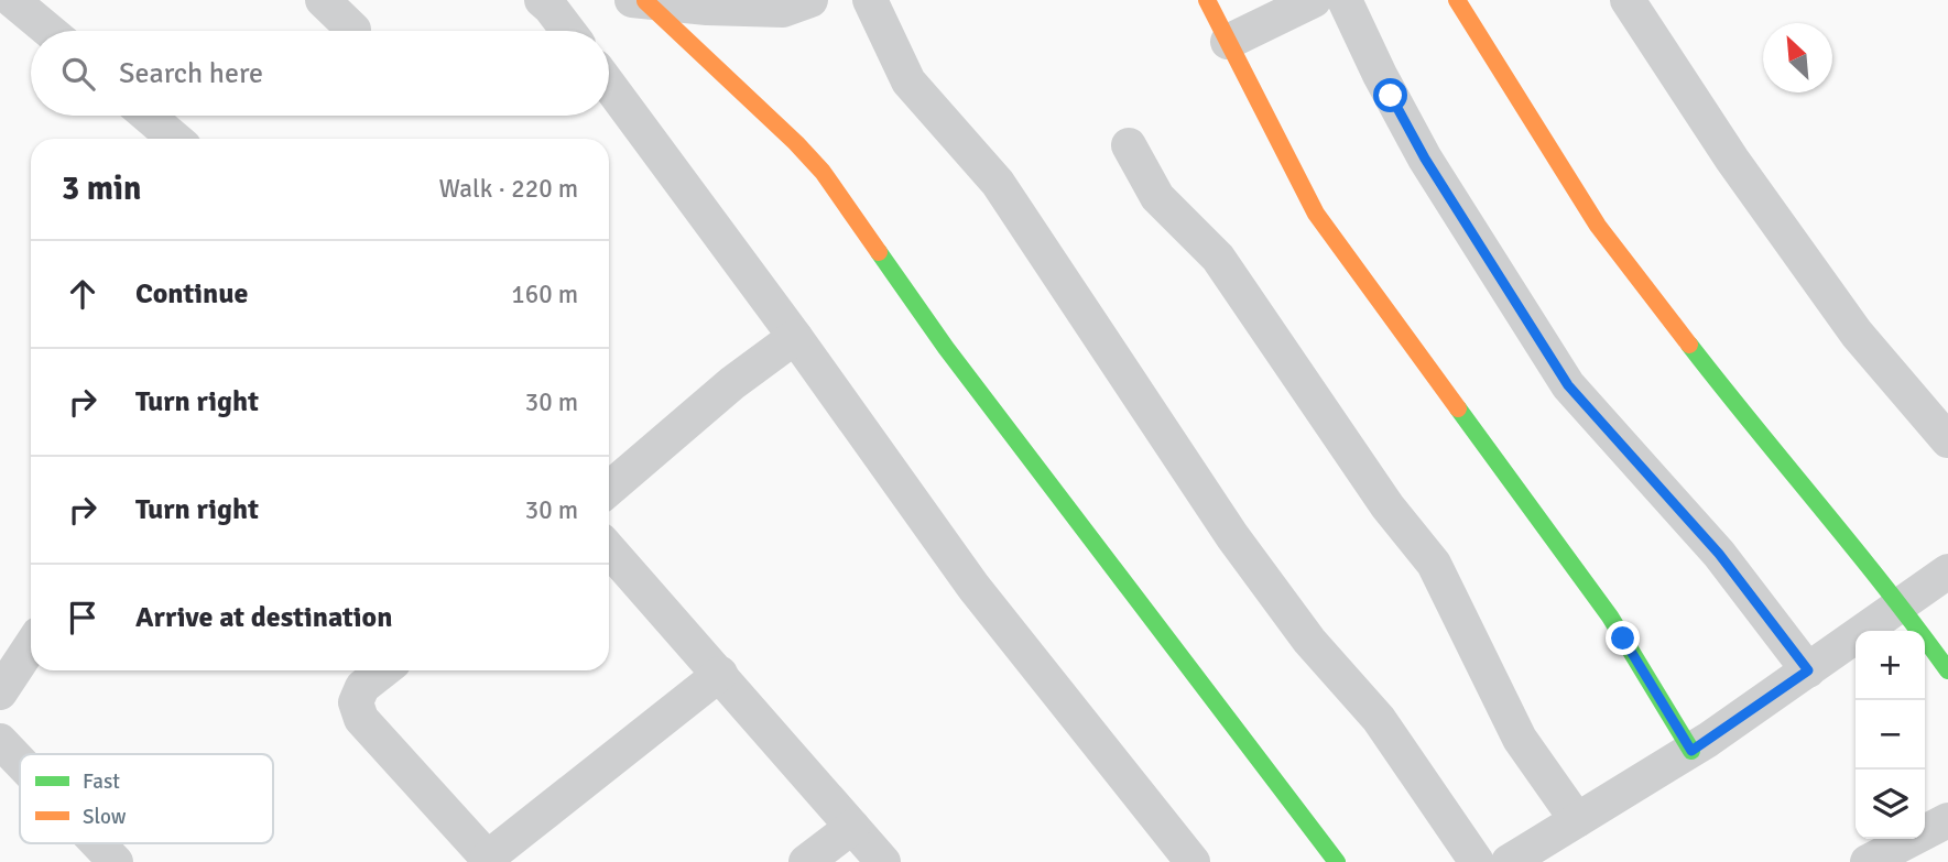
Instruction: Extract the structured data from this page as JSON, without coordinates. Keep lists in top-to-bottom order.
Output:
{
  "legend": ["Fast", "Slow"],
  "north": "top left",
  "page": {
    "search": "Search here",
    "heading": ["3 min", "Walk · 220 m"],
    "list": [
      ["Continue", "160 m"],
      ["Turn right", "30 m"],
      ["Turn right", "30 m"],
      "Arrive at destination"
    ],
    "map_buttons": ["+", "−"]
  }
}
